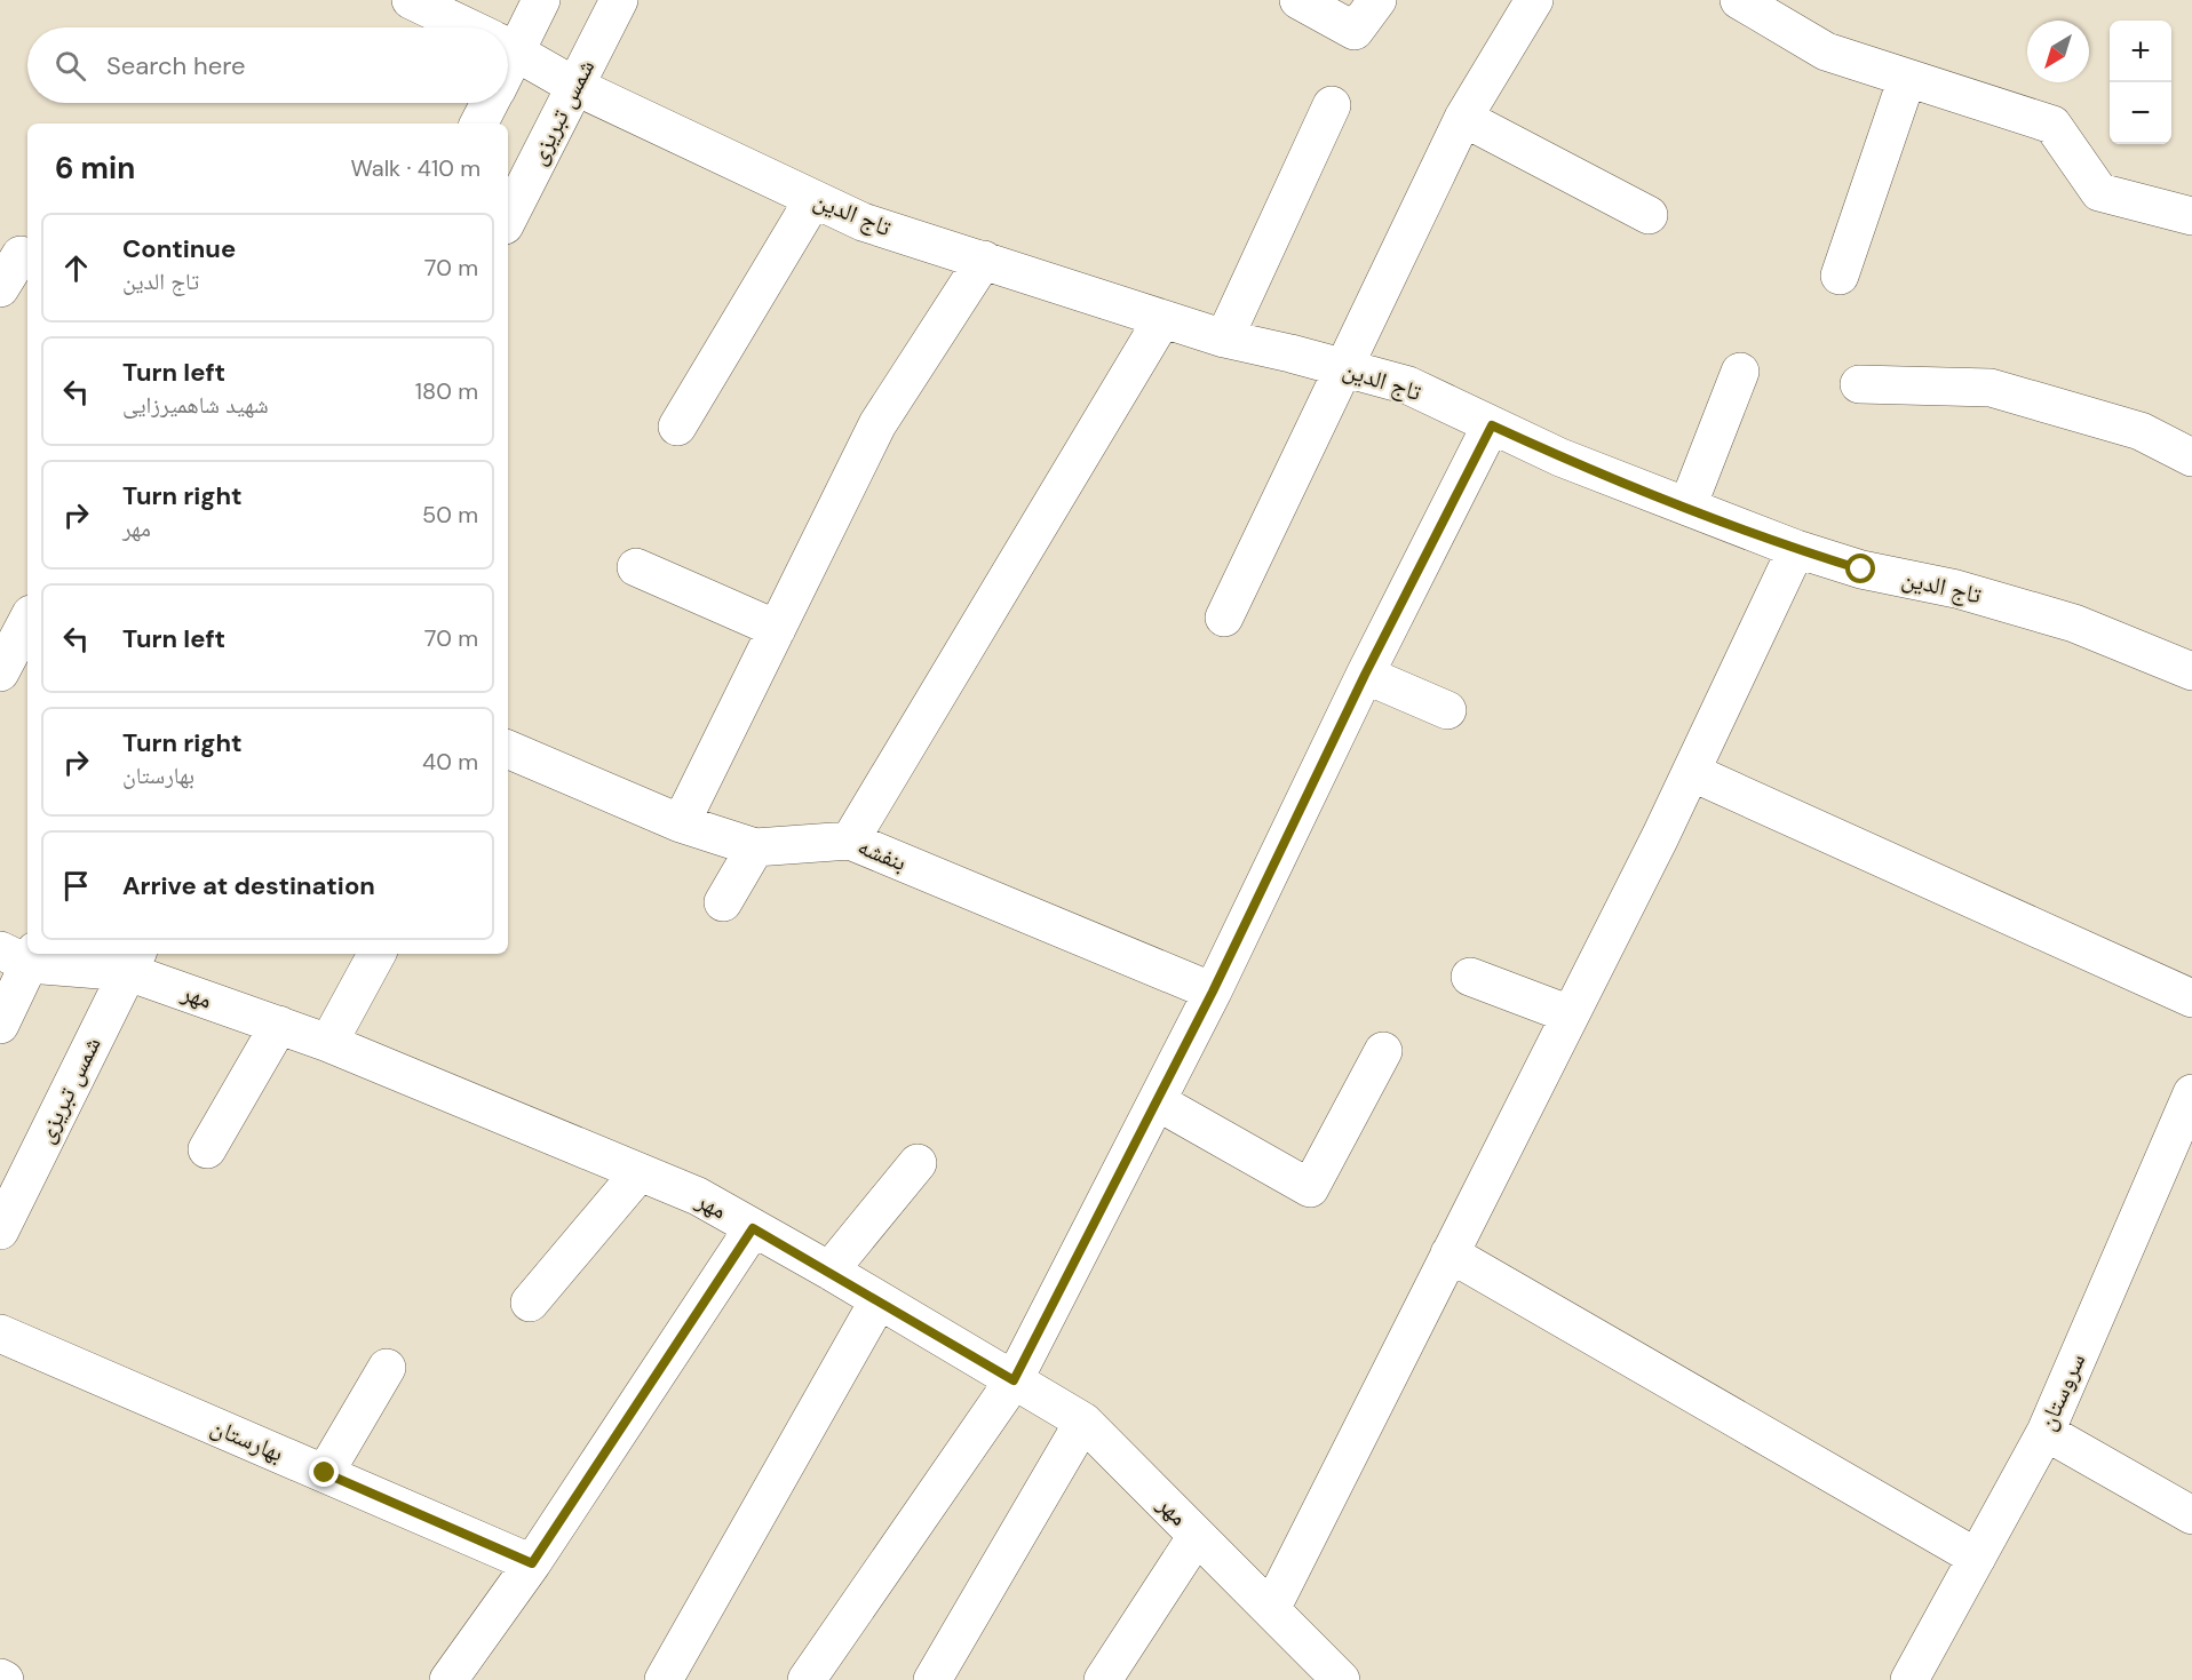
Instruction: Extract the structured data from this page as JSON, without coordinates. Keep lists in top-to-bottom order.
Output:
{
  "streets": {
    "street": [
      "شمس تبریزی",
      "تاج الدین",
      "بنفشه",
      "مهر",
      "سروستان",
      "بهارستان"
    ]
  },
  "crossings": [
    ["شمس تبریزی", "تاج الدین"],
    ["شمس تبریزی", "مهر"]
  ],
  "north": "bottom left",
  "page": {
    "map_buttons": ["+", "−"],
    "search": "Search here",
    "heading": ["6 min", "Walk · 410 m"],
    "list": [
      ["Continue", "تاج الدین", "70 m"],
      ["Turn left", "شهید شاهمیرزایی", "180 m"],
      ["Turn right", "مهر", "50 m"],
      ["Turn left", "70 m"],
      ["Turn right", "بهارستان", "40 m"],
      "Arrive at destination"
    ]
  }
}
